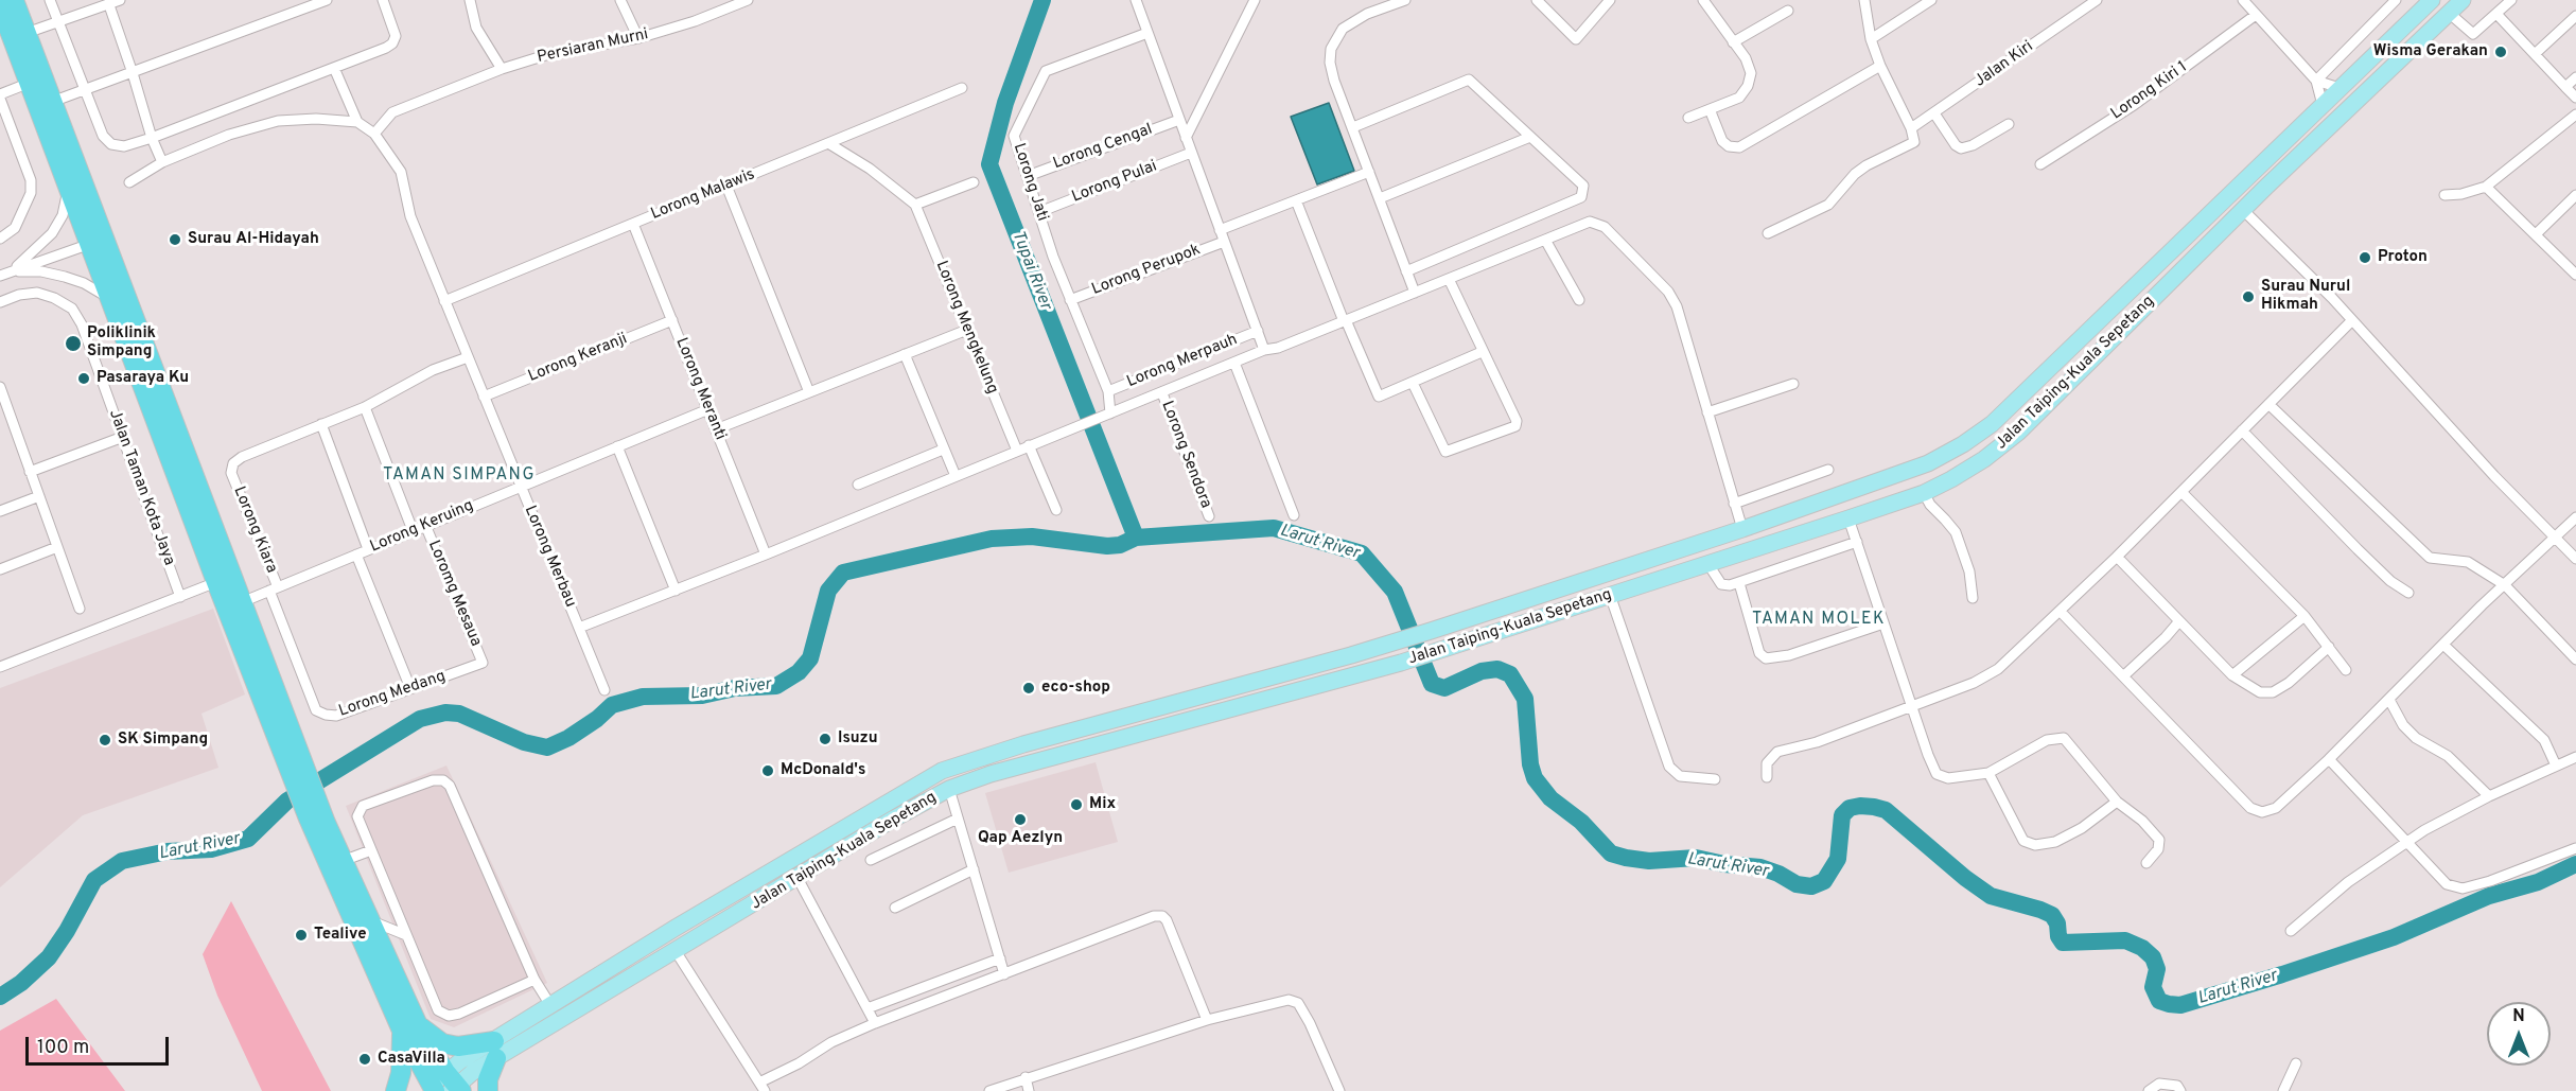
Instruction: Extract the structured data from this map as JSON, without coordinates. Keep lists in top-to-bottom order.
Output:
{
  "streets": {
    "main road": ["Jalan Taiping-Kuala Sepetang"],
    "street": [
      "Persiaran Murni",
      "Jalan Kiri",
      "Lorong Kiri 1",
      "Lorong Cengal",
      "Lorong Jati",
      "Lorong Pulai",
      "Lorong Malawis",
      "Lorong Perupok",
      "Lorong Mengkelung",
      "Lorong Keranji",
      "Lorong Merpauh",
      "Lorong Meranti",
      "Lorong Sendora",
      "Jalan Taman Kota Jaya",
      "Lorong Keruing",
      "Lorong Kiara",
      "Lorong Merbau",
      "Loromg Mesaua",
      "Lorong Medang"
    ]
  },
  "crossings": [
    ["Persiaran Murni", "Lorong Merbau"],
    ["Lorong Cengal", "Lorong Jati"],
    ["Lorong Jati", "Lorong Pulai"],
    ["Lorong Jati", "Lorong Perupok"],
    ["Lorong Jati", "Lorong Merpauh"],
    ["Lorong Malawis", "Lorong Meranti"],
    ["Lorong Malawis", "Lorong Merbau"],
    ["Lorong Keranji", "Lorong Meranti"],
    ["Lorong Keranji", "Lorong Merbau"],
    ["Lorong Meranti", "Lorong Keruing"],
    ["Lorong Keruing", "Lorong Kiara"],
    ["Lorong Keruing", "Lorong Merbau"],
    ["Lorong Keruing", "Loromg Mesaua"],
    ["Lorong Keruing", "Lorong Medang"],
    ["Lorong Kiara", "Lorong Medang"],
    ["Loromg Mesaua", "Lorong Medang"]
  ],
  "districts": ["TAMAN SIMPANG", "TAMAN MOLEK"],
  "water": ["Tupai River", "Larut River"],
  "places": [
    "Wisma Gerakan",
    "Surau Al-Hidayah",
    "Proton",
    "Surau Nurul Hikmah",
    "Poliklinik Simpang",
    "Pasaraya Ku",
    "eco-shop",
    "Isuzu",
    "SK Simpang",
    "McDonald's",
    "Mix",
    "Qap Aezlyn",
    "Tealive",
    "CasaVilla"
  ],
  "scale_bar": "100 m",
  "north": "top"
}
